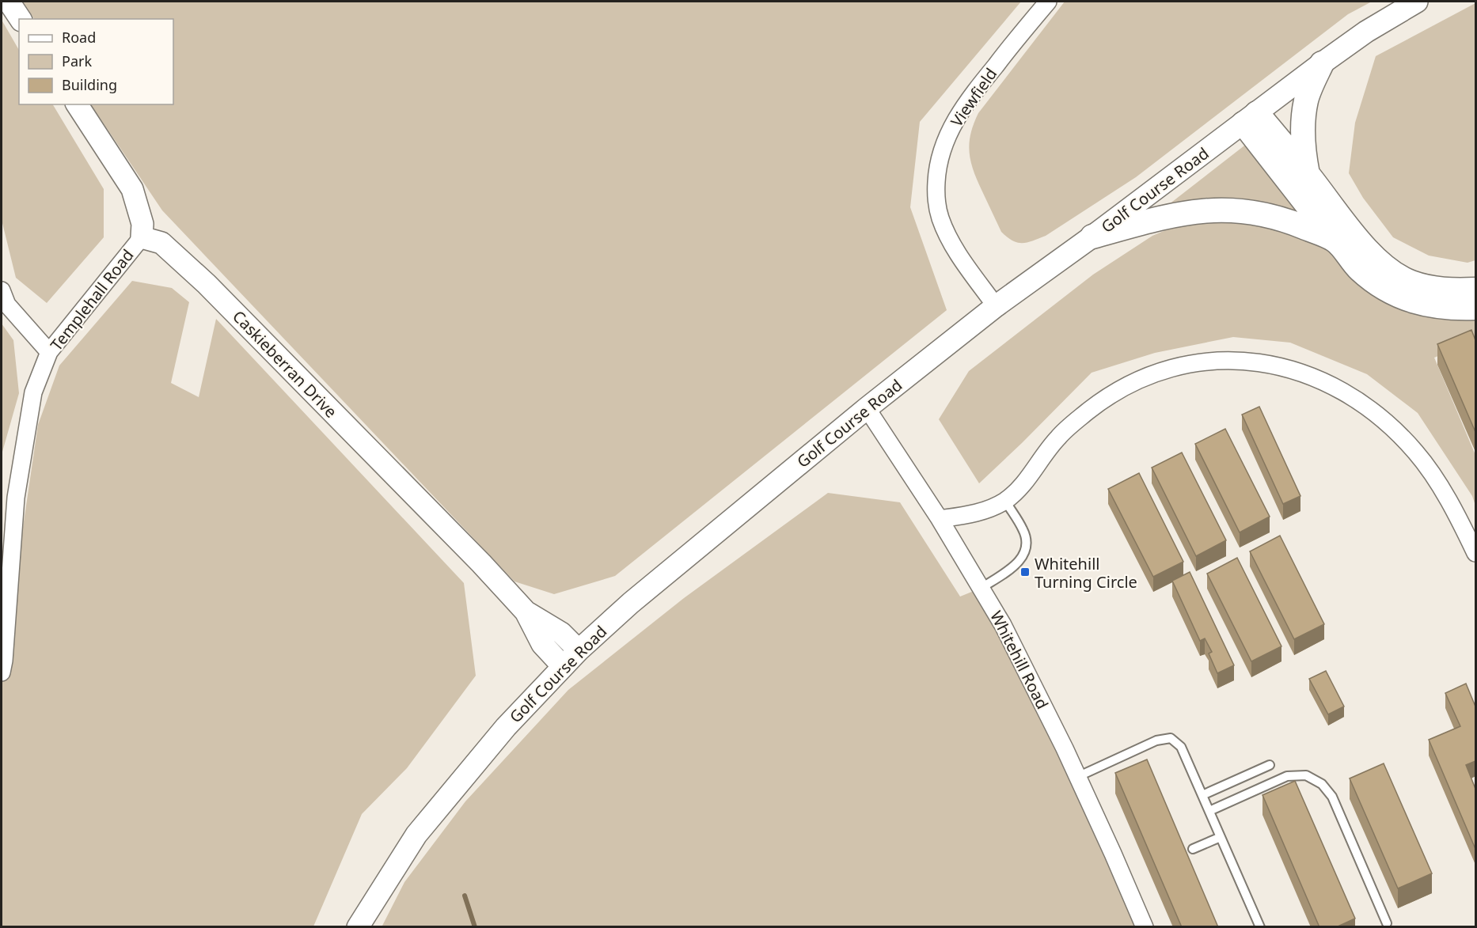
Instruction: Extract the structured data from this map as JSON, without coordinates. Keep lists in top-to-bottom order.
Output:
{
  "streets": {
    "street": [
      "Viewfield",
      "Golf Course Road",
      "Templehall Road",
      "Caskieberran Drive",
      "Whitehill Road"
    ]
  },
  "crossings": [
    ["Viewfield", "Golf Course Road"],
    ["Golf Course Road", "Caskieberran Drive"],
    ["Golf Course Road", "Whitehill Road"],
    ["Templehall Road", "Caskieberran Drive"]
  ],
  "places": {
    "transit": ["Whitehill Turning Circle"]
  },
  "legend": ["Road", "Park", "Building"]
}
